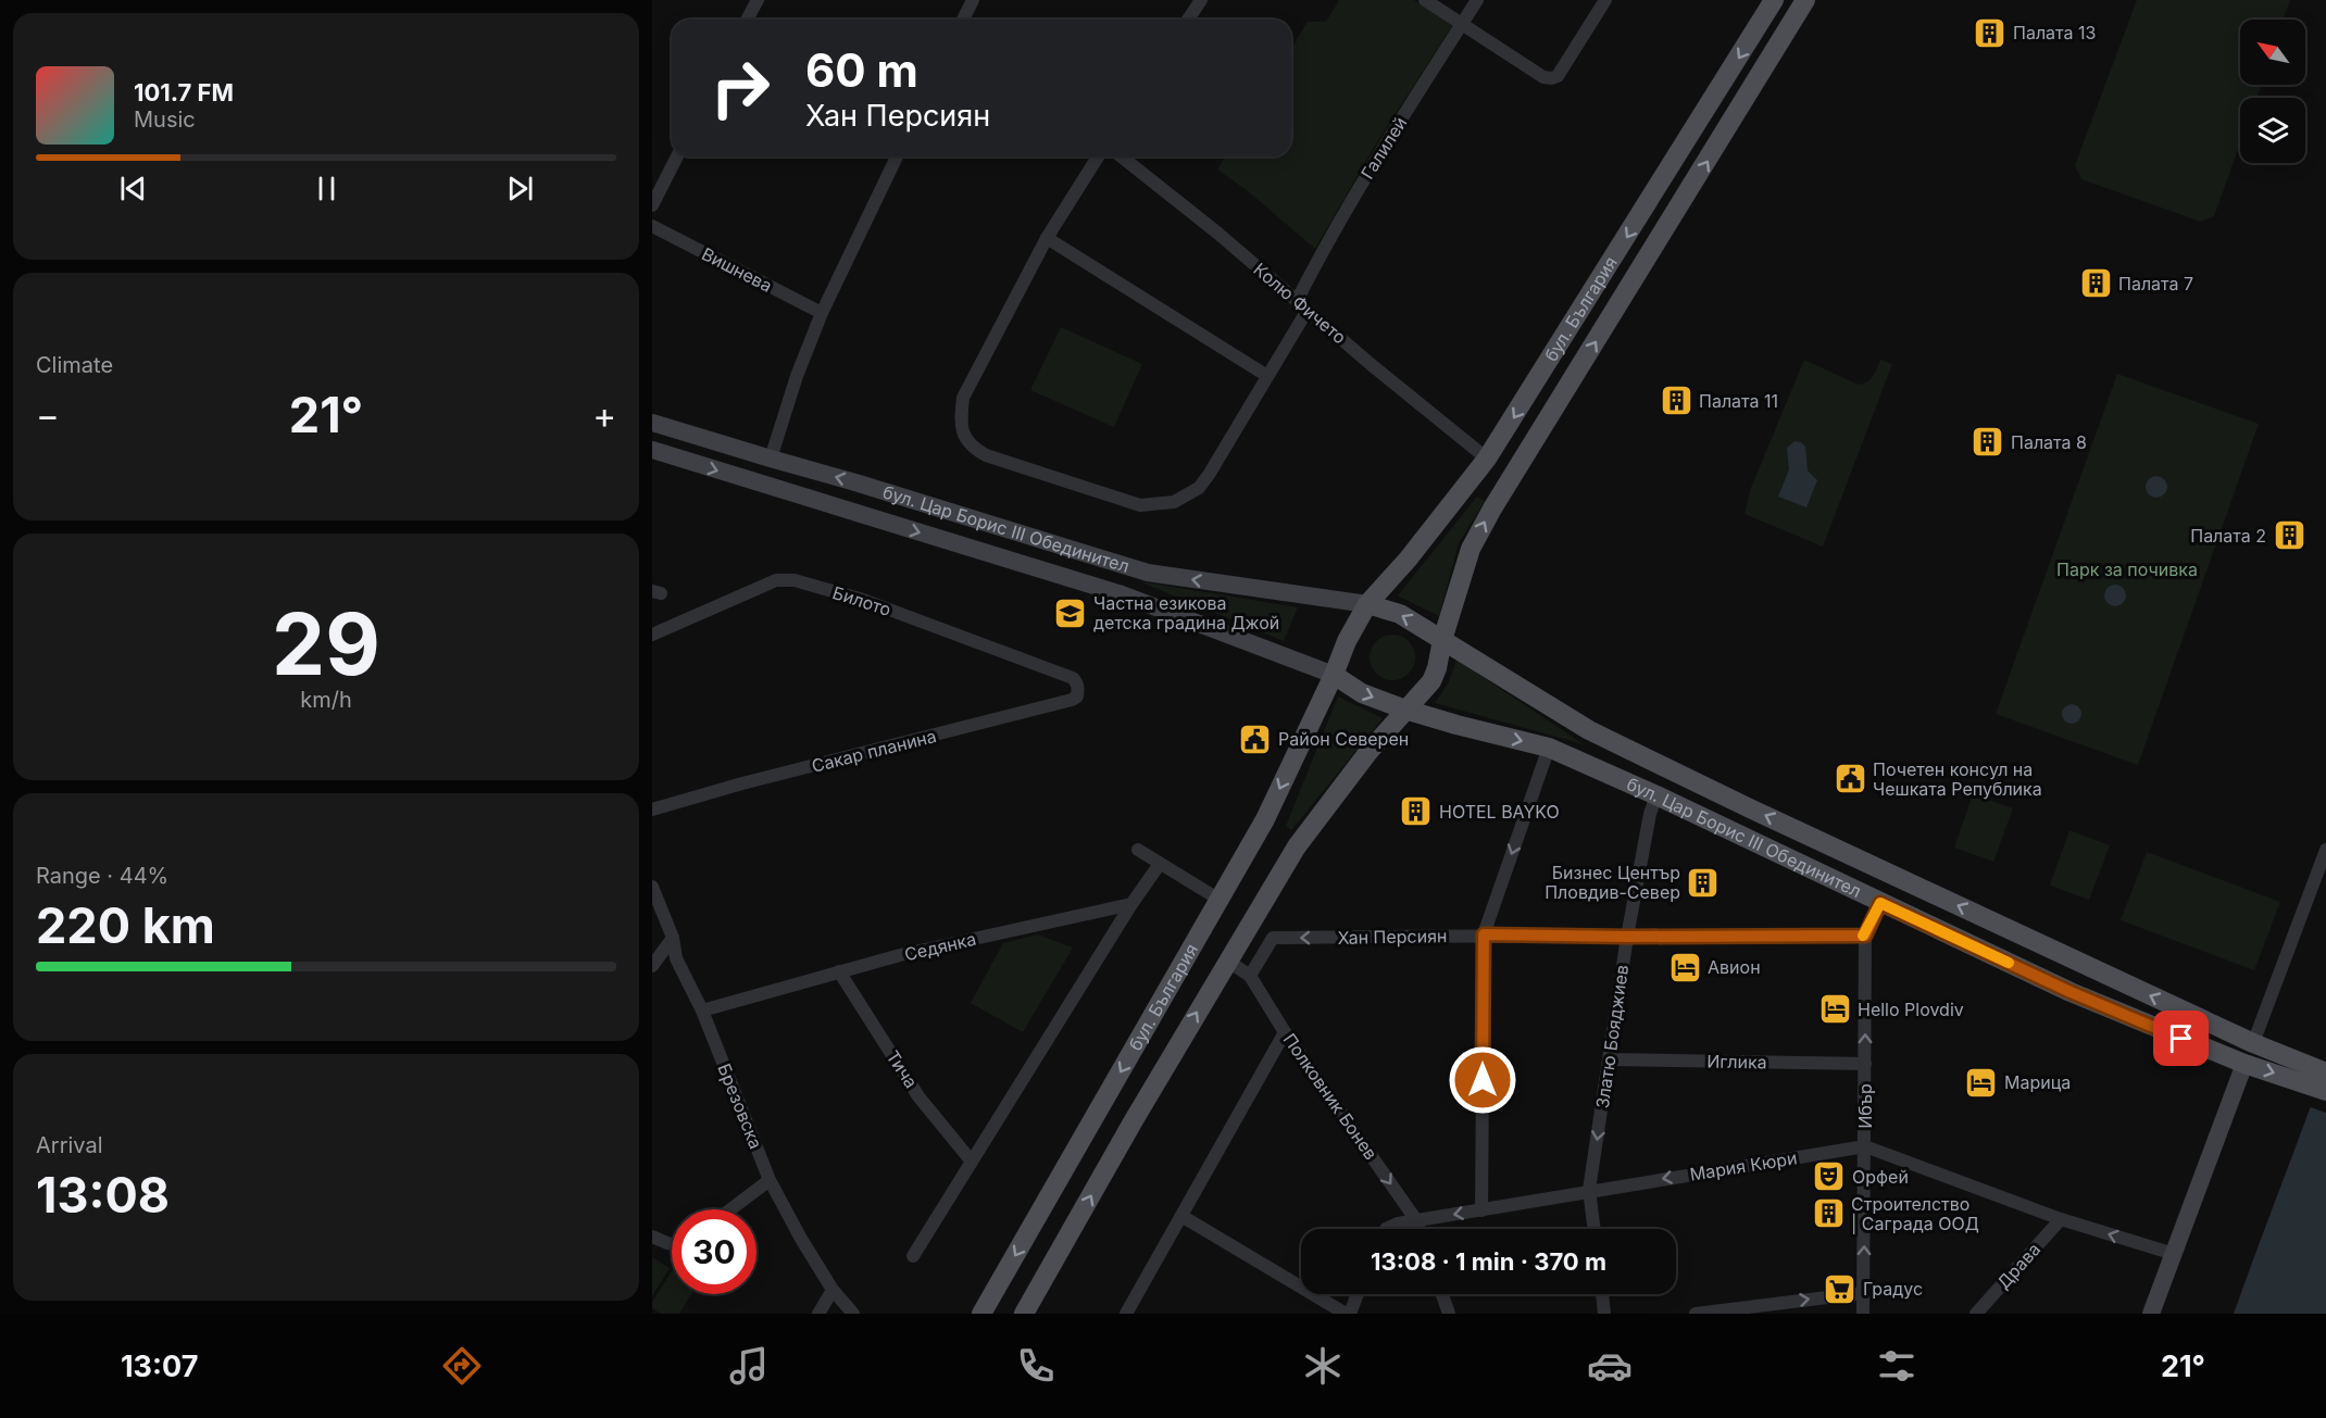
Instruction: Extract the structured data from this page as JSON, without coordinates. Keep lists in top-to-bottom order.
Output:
{
  "streets": {
    "main road": ["бул. България", "бул. Цар Борис III Обединител"],
    "street": [
      "Галилей",
      "Вишнева",
      "Колю Фичето",
      "Билото",
      "Сакар планина",
      "Хан Персиян",
      "Седянка",
      "Златю Бояджиев",
      "Иглика",
      "Тича",
      "Полковник Бонев",
      "Брезовска",
      "Ибър",
      "Мария Кюри",
      "Драва"
    ]
  },
  "crossings": [
    ["Галилей", "Колю Фичето"],
    ["Колю Фичето", "бул. България"],
    ["бул. България", "бул. Цар Борис III Обединител"],
    ["бул. България", "Полковник Бонев"],
    ["бул. Цар Борис III Обединител", "Златю Бояджиев"],
    ["бул. Цар Борис III Обединител", "Ибър"],
    ["Билото", "Сакар планина"],
    ["Хан Персиян", "Златю Бояджиев"],
    ["Хан Персиян", "Полковник Бонев"],
    ["Хан Персиян", "Ибър"],
    ["Седянка", "Тича"],
    ["Седянка", "Брезовска"],
    ["Златю Бояджиев", "Иглика"],
    ["Златю Бояджиев", "Мария Кюри"],
    ["Иглика", "Ибър"],
    ["Полковник Бонев", "Мария Кюри"],
    ["Ибър", "Мария Кюри"],
    ["Мария Кюри", "Драва"]
  ],
  "one_way": [
    "Хан Персиян",
    "Полковник Бонев",
    "Ибър",
    "Мария Кюри"
  ],
  "parks": ["Парк за почивка"],
  "places": {
    "building": [
      "Палата 13",
      "Палата 7",
      "Палата 11",
      "Палата 8",
      "Палата 2",
      "HOTEL BAYKO",
      "Бизнес Център Пловдив-Север",
      "Строителство | Саграда ООД"
    ],
    "school or university": ["Частна езикова детска градина Джой"],
    "public building": ["Район Северен", "Почетен консул на Чешката Република"],
    "hotel": ["Авион", "Hello Plovdiv", "Марица"],
    "theatre": ["Орфей"],
    "supermarket": ["Градус"]
  },
  "north": "top left",
  "page": {
    "turn": ["60 m", "Хан Персиян"],
    "song": ["101.7 FM", "Music"],
    "tile": [
      "Climate",
      ["29", "km/h"],
      ["Range · 44%", "220 km"],
      ["Arrival", "13:08"]
    ],
    "heat": ["−", "21°", "+"],
    "limit": "30",
    "trip": "13:08 · 1 min · 370 m",
    "tabs": ["13:07", "21°"]
  }
}
